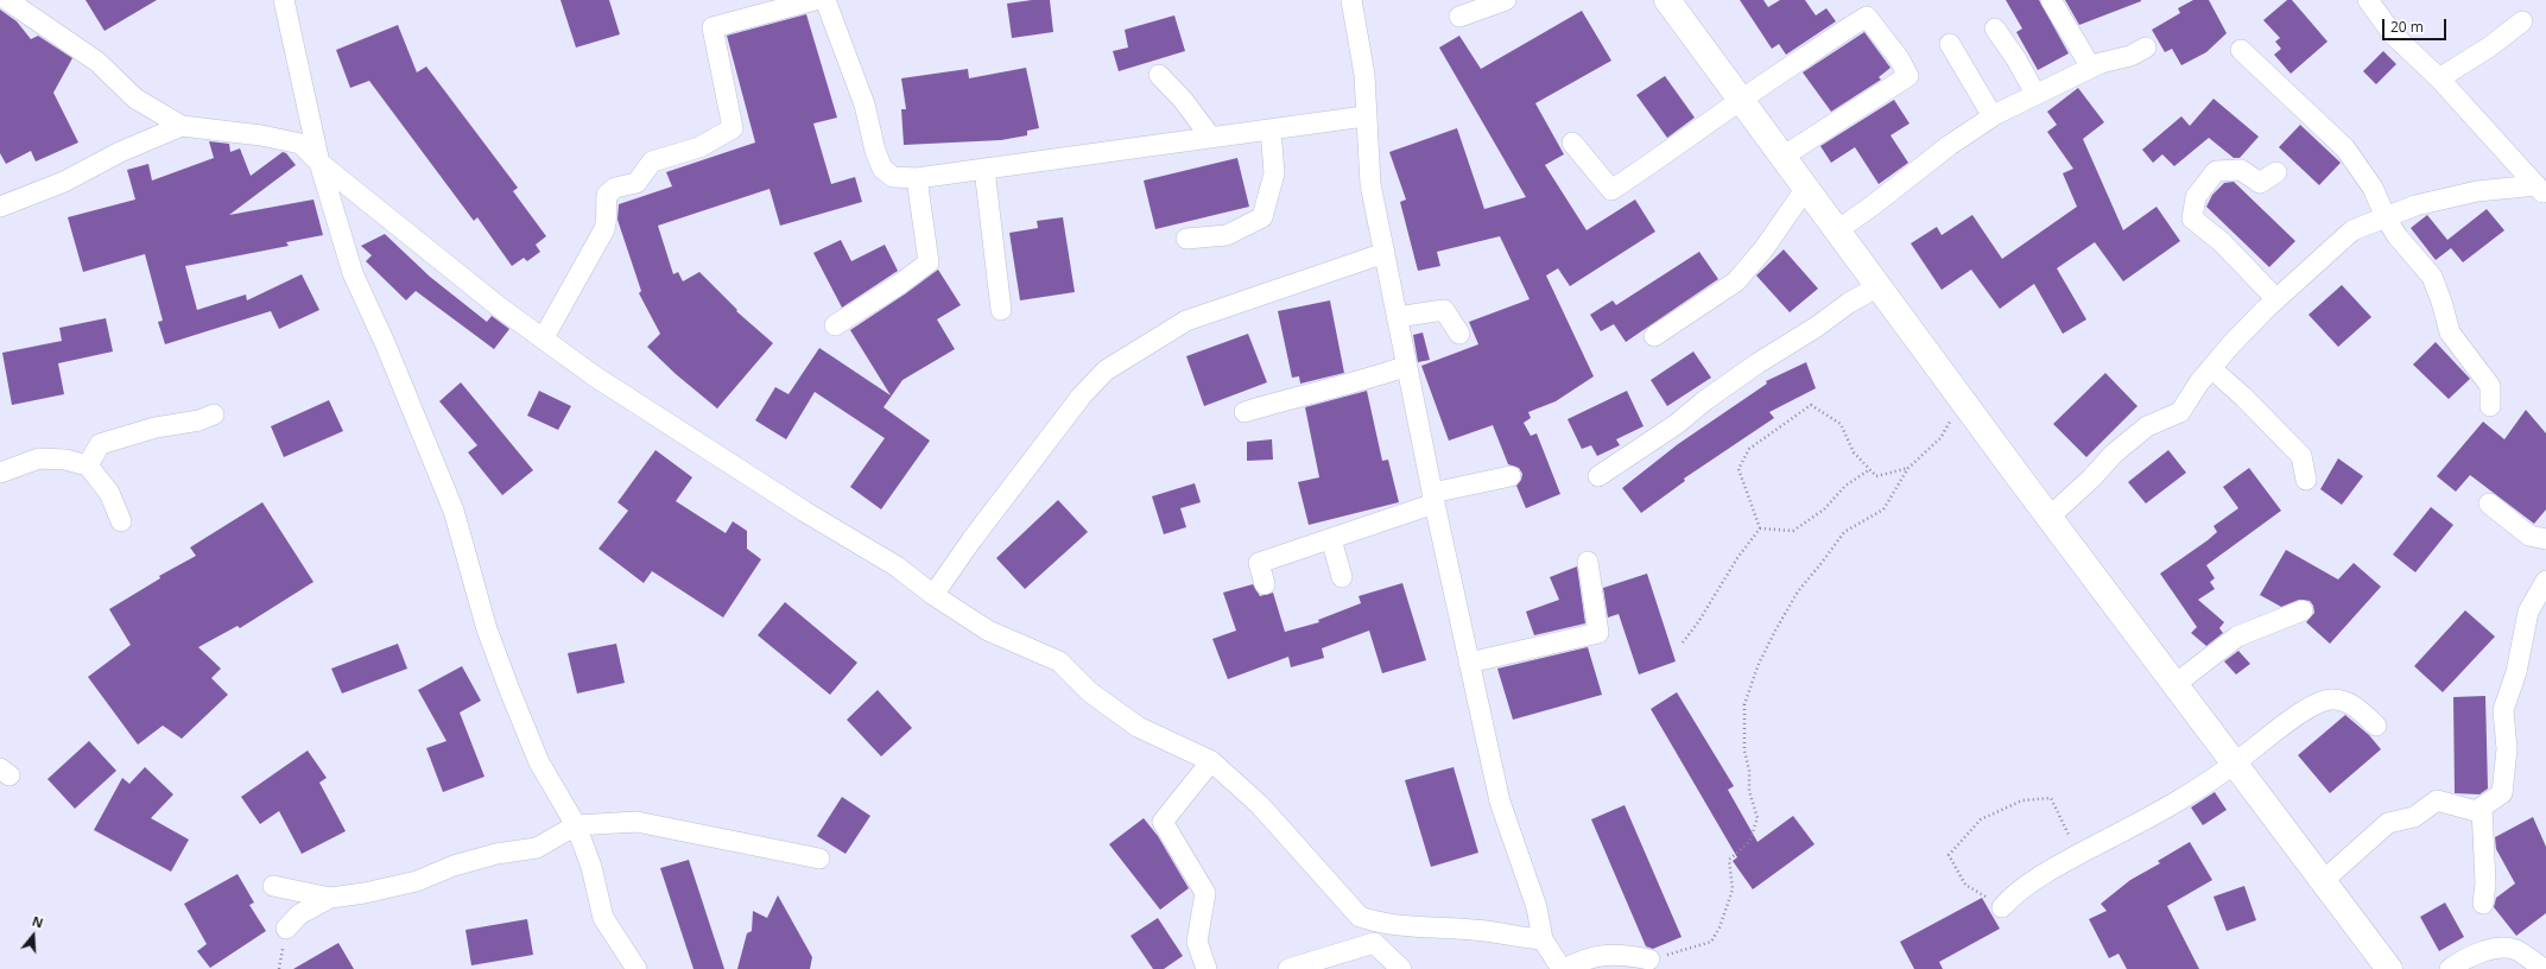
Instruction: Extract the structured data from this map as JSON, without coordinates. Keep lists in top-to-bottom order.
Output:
{
  "scale_bar": "20 m",
  "north": "top"
}
